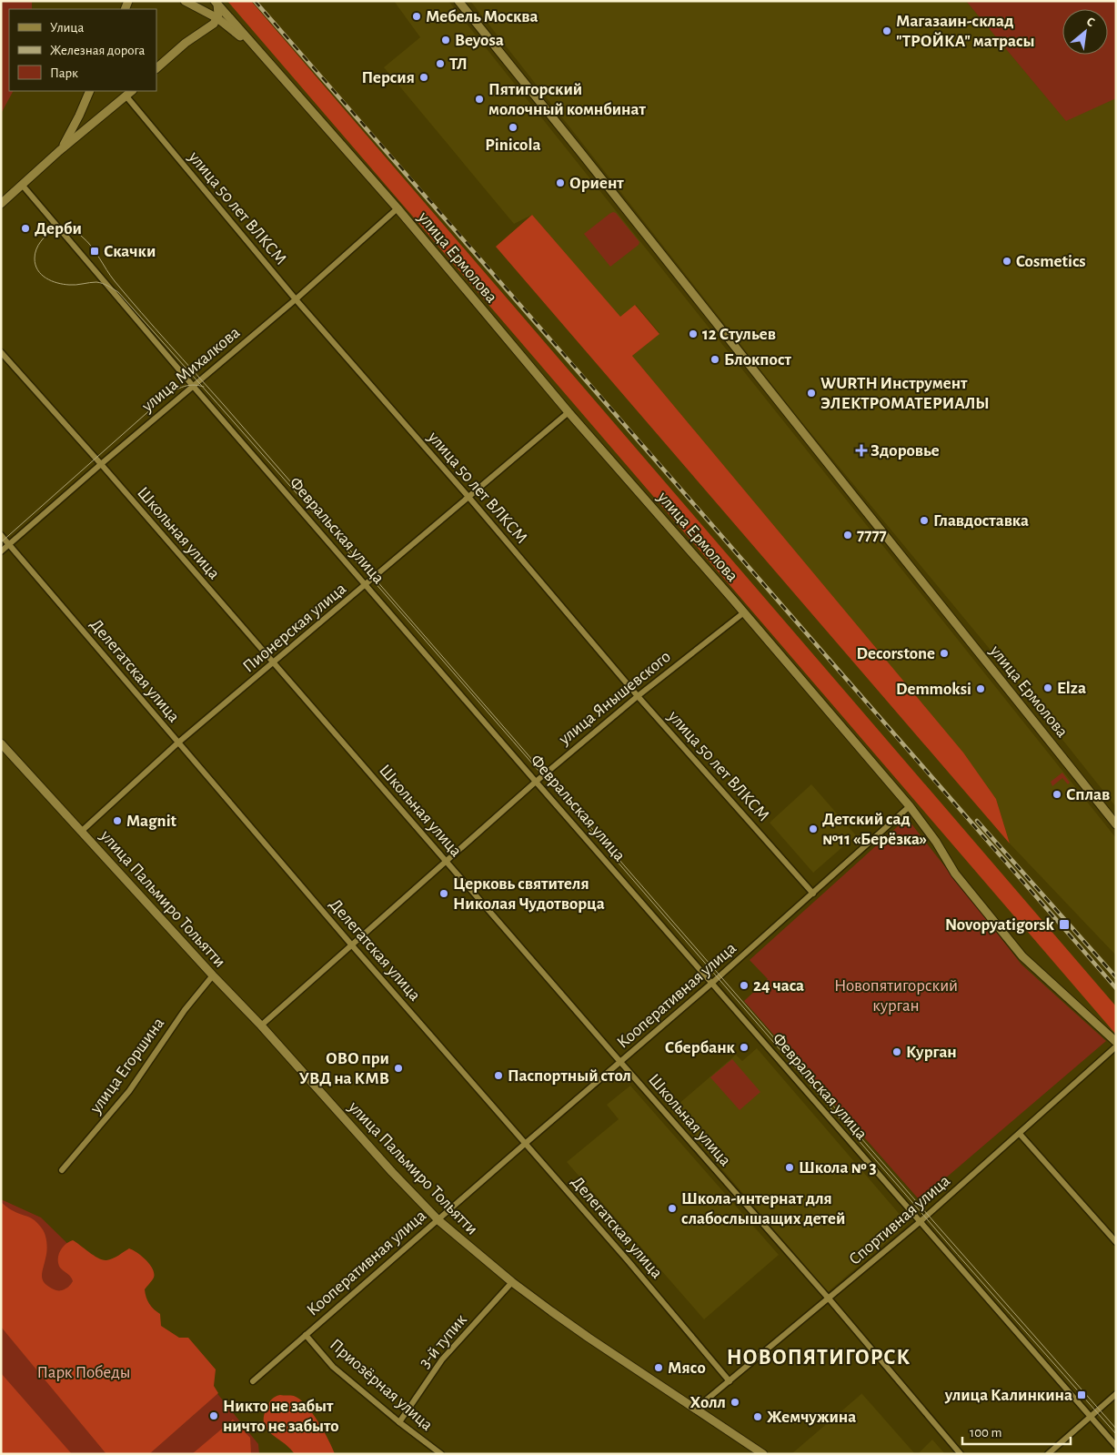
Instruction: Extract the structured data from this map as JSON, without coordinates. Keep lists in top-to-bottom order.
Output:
{
  "streets": {
    "street": [
      "улица 50 лет ВЛКСМ",
      "улица Ермолова",
      "улица Михалкова",
      "Февральская улица",
      "Школьная улица",
      "Пионерская улица",
      "Делегатская улица",
      "улица Янышевского",
      "улица Пальмиро Тольятти",
      "Кооперативная улица",
      "улица Егоршина",
      "Спортивная улица",
      "3-й тупик",
      "Приозёрная улица"
    ]
  },
  "crossings": [
    ["улица 50 лет ВЛКСМ", "улица Михалкова"],
    ["улица 50 лет ВЛКСМ", "Пионерская улица"],
    ["улица 50 лет ВЛКСМ", "улица Янышевского"],
    ["улица 50 лет ВЛКСМ", "Кооперативная улица"],
    ["улица Ермолова", "улица Михалкова"],
    ["улица Ермолова", "Пионерская улица"],
    ["улица Ермолова", "улица Янышевского"],
    ["улица Ермолова", "Кооперативная улица"],
    ["улица Михалкова", "Февральская улица"],
    ["улица Михалкова", "Школьная улица"],
    ["улица Михалкова", "Делегатская улица"],
    ["Февральская улица", "Пионерская улица"],
    ["Февральская улица", "улица Янышевского"],
    ["Февральская улица", "Кооперативная улица"],
    ["Февральская улица", "Спортивная улица"],
    ["Школьная улица", "Пионерская улица"],
    ["Школьная улица", "улица Янышевского"],
    ["Школьная улица", "Кооперативная улица"],
    ["Школьная улица", "Спортивная улица"],
    ["Пионерская улица", "Делегатская улица"],
    ["Пионерская улица", "улица Пальмиро Тольятти"],
    ["Делегатская улица", "улица Янышевского"],
    ["Делегатская улица", "Кооперативная улица"],
    ["Делегатская улица", "Спортивная улица"],
    ["улица Янышевского", "улица Пальмиро Тольятти"],
    ["улица Пальмиро Тольятти", "Кооперативная улица"],
    ["улица Пальмиро Тольятти", "улица Егоршина"],
    ["улица Пальмиро Тольятти", "Спортивная улица"],
    ["улица Пальмиро Тольятти", "3-й тупик"],
    ["Кооперативная улица", "Приозёрная улица"],
    ["3-й тупик", "Приозёрная улица"]
  ],
  "districts": ["НОВОПЯТИГОРСК"],
  "parks": ["Новопятигорский курган", "Парк Победы"],
  "places": {
    "other": [
      "Мебель Москва",
      "Магазаин-склад \"ТРОЙКА\" матрасы",
      "Beyosa",
      "ТЛ",
      "Персия",
      "Пятигорский молочный комнбинат",
      "Pinicola",
      "Ориент",
      "Дерби",
      "Cosmetics",
      "12 Стульев",
      "Блокпост",
      "WURTH Инструмент ЭЛЕКТРОМАТЕРИАЛЫ",
      "Главдоставка",
      "7777",
      "Decorstone",
      "Elza",
      "Demmoksi",
      "Сплав",
      "Magnit",
      "Детский сад №11 «Берёзка»",
      "Церковь святителя Николая Чудотворца",
      "24 часа",
      "Сбербанк",
      "Курган",
      "ОВО при УВД на КМВ",
      "Паспортный стол",
      "Школа № 3",
      "Школа-интернат для слабослышащих детей",
      "Мясо",
      "Холл",
      "Никто не забыт ничто не забыто",
      "Жемчужина"
    ],
    "transit": ["Скачки", "Novopyatigorsk", "улица Калинкина"],
    "health": ["Здоровье"]
  },
  "legend": ["Улица", "Железная дорога", "Парк"],
  "scale_bar": "100 m",
  "north": "top right"
}
